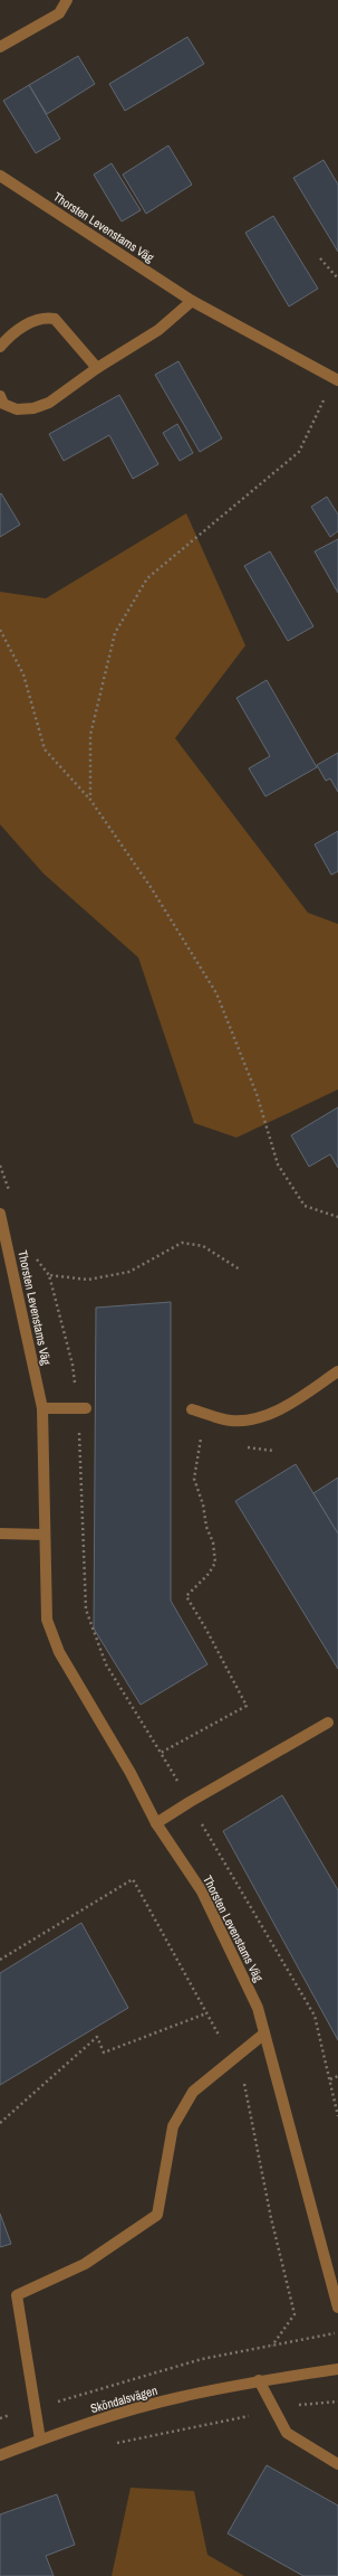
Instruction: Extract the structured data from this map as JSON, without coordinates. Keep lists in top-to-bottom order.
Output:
{
  "streets": {
    "street": ["Thorsten Levenstams Väg", "Sköndalsvägen"]
  }
}
